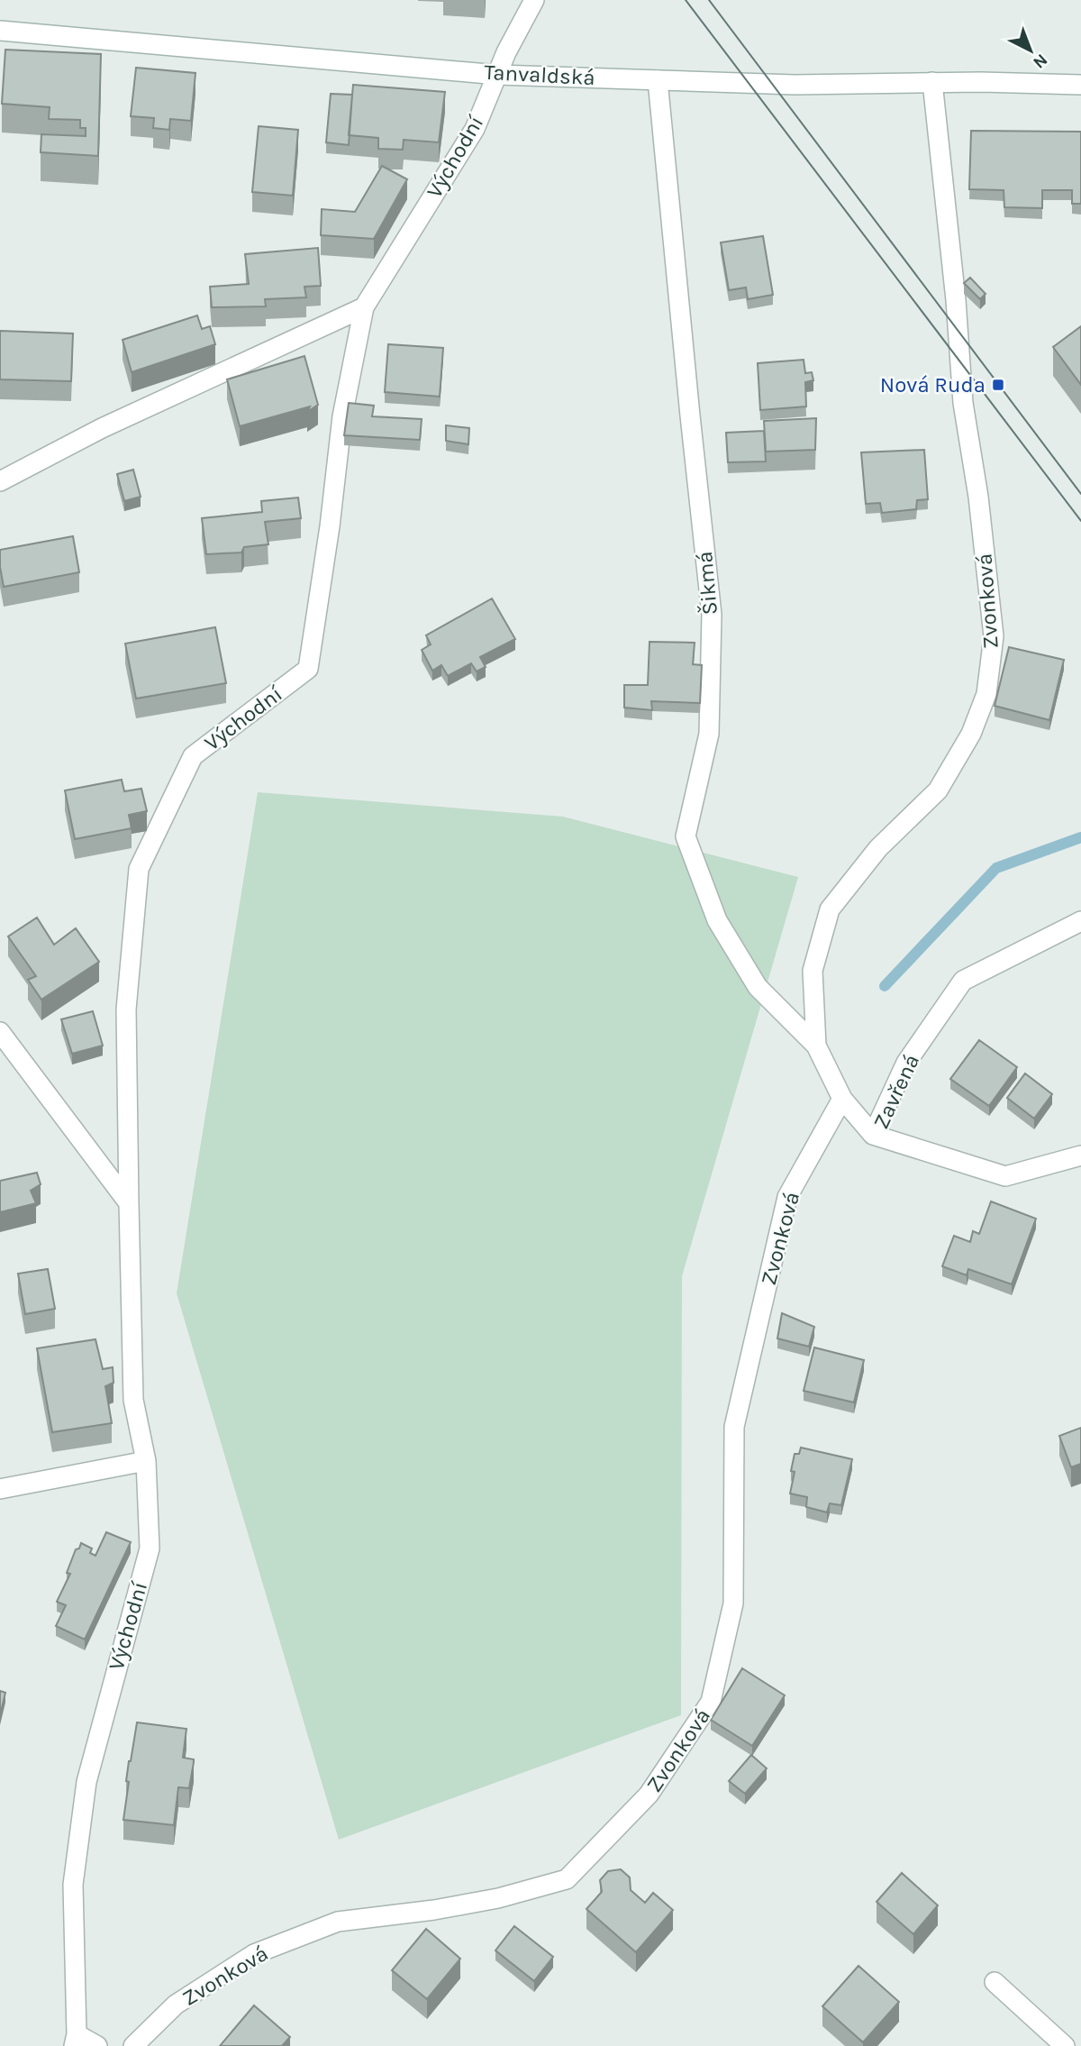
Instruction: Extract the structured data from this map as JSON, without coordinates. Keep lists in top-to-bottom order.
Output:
{
  "streets": {
    "street": [
      "Tanvaldská",
      "Východní",
      "Šikmá",
      "Zvonková",
      "Zavřená"
    ]
  },
  "crossings": [
    ["Tanvaldská", "Východní"],
    ["Tanvaldská", "Šikmá"],
    ["Tanvaldská", "Zvonková"],
    ["Šikmá", "Zvonková"],
    ["Zvonková", "Zavřená"]
  ],
  "places": {
    "transit": ["Nová Ruda"]
  },
  "north": "bottom right"
}
